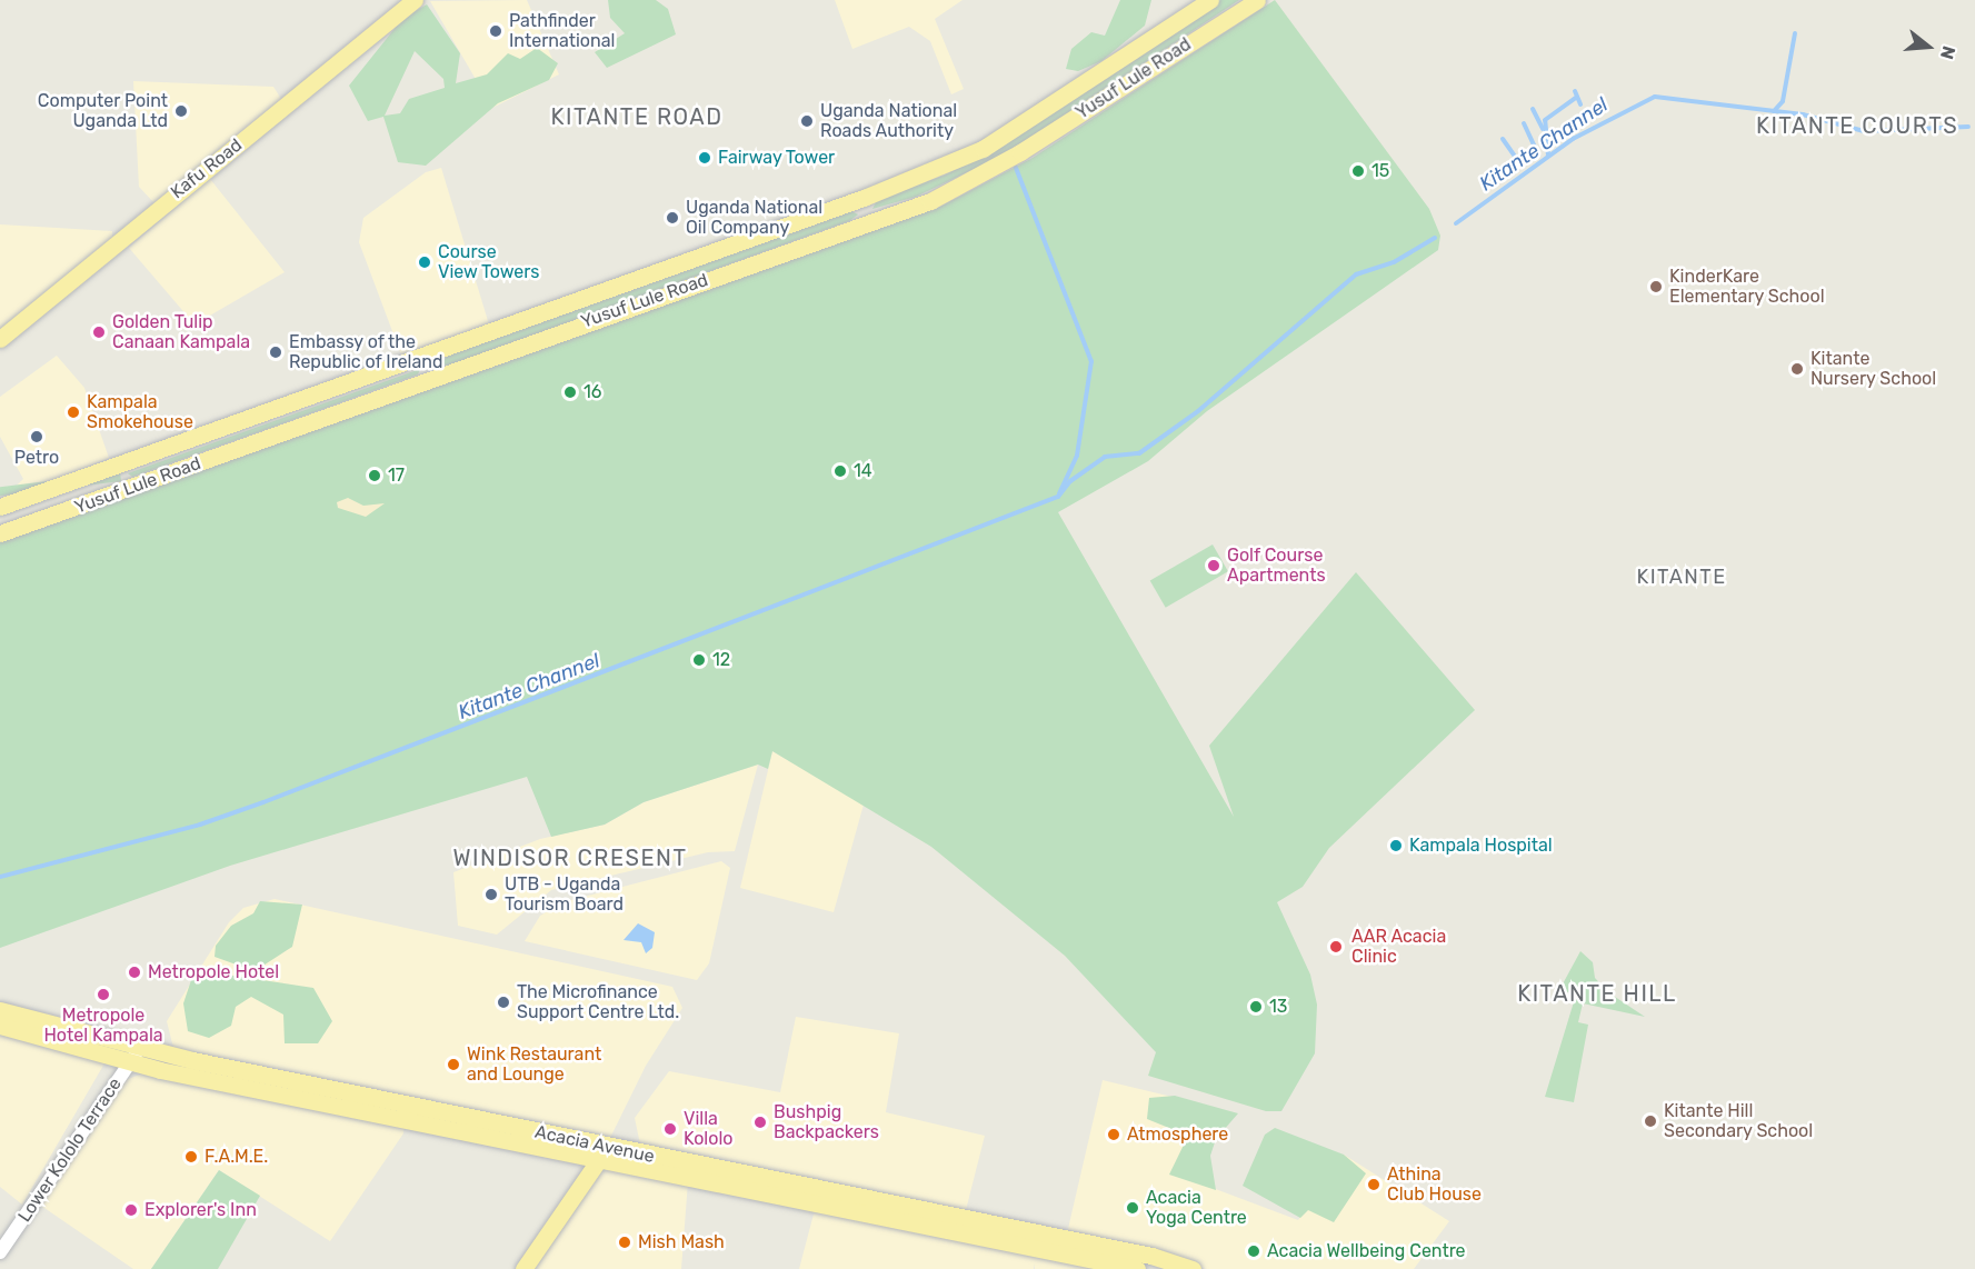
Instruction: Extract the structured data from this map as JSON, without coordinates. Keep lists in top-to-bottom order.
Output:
{
  "streets": {
    "main road": ["Yusuf Lule Road", "Kafu Road", "Acacia Avenue"],
    "street": ["Lower Kololo Terrace"]
  },
  "crossings": [
    ["Acacia Avenue", "Lower Kololo Terrace"]
  ],
  "districts": [
    "KITANTE ROAD",
    "KITANTE COURTS",
    "KITANTE",
    "WINDISOR CRESENT",
    "KITANTE HILL"
  ],
  "water": ["Kitante Channel"],
  "places": [
    "Pathfinder International",
    "Computer Point Uganda Ltd",
    "Uganda National Roads Authority",
    "Fairway Tower",
    "15",
    "Uganda National Oil Company",
    "Course View Towers",
    "KinderKare Elementary School",
    "Golden Tulip Canaan Kampala",
    "Embassy of the Republic of Ireland",
    "Kitante Nursery School",
    "16",
    "Kampala Smokehouse",
    "Petro",
    "14",
    "17",
    "Golf Course Apartments",
    "12",
    "Kampala Hospital",
    "UTB - Uganda Tourism Board",
    "AAR Acacia Clinic",
    "Metropole Hotel",
    "Metropole Hotel Kampala",
    "The Microfinance Support Centre Ltd.",
    "13",
    "Wink Restaurant and Lounge",
    "Kitante Hill Secondary School",
    "Bushpig Backpackers",
    "Villa Kololo",
    "Atmosphere",
    "F.A.M.E.",
    "Athina Club House",
    "Acacia Yoga Centre",
    "Explorer's Inn",
    "Mish Mash",
    "Acacia Wellbeing Centre"
  ],
  "north": "right"
}
